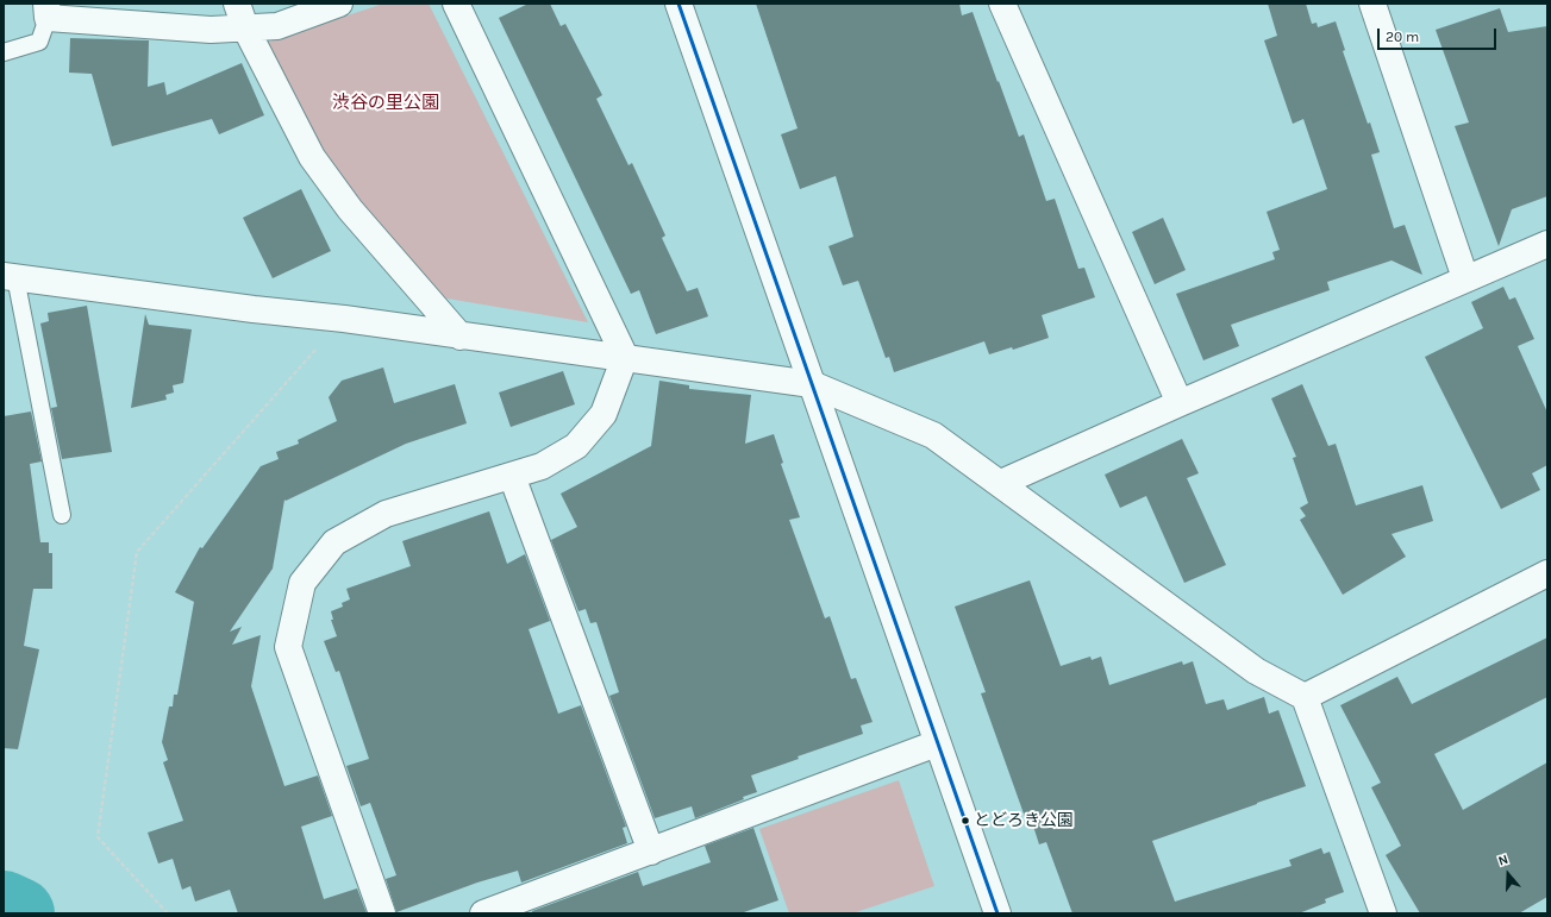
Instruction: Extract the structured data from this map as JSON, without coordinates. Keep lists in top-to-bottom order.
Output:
{
  "parks": ["渋谷の里公園"],
  "places": ["とどろき公園"],
  "scale_bar": "20 m",
  "north": "top"
}
